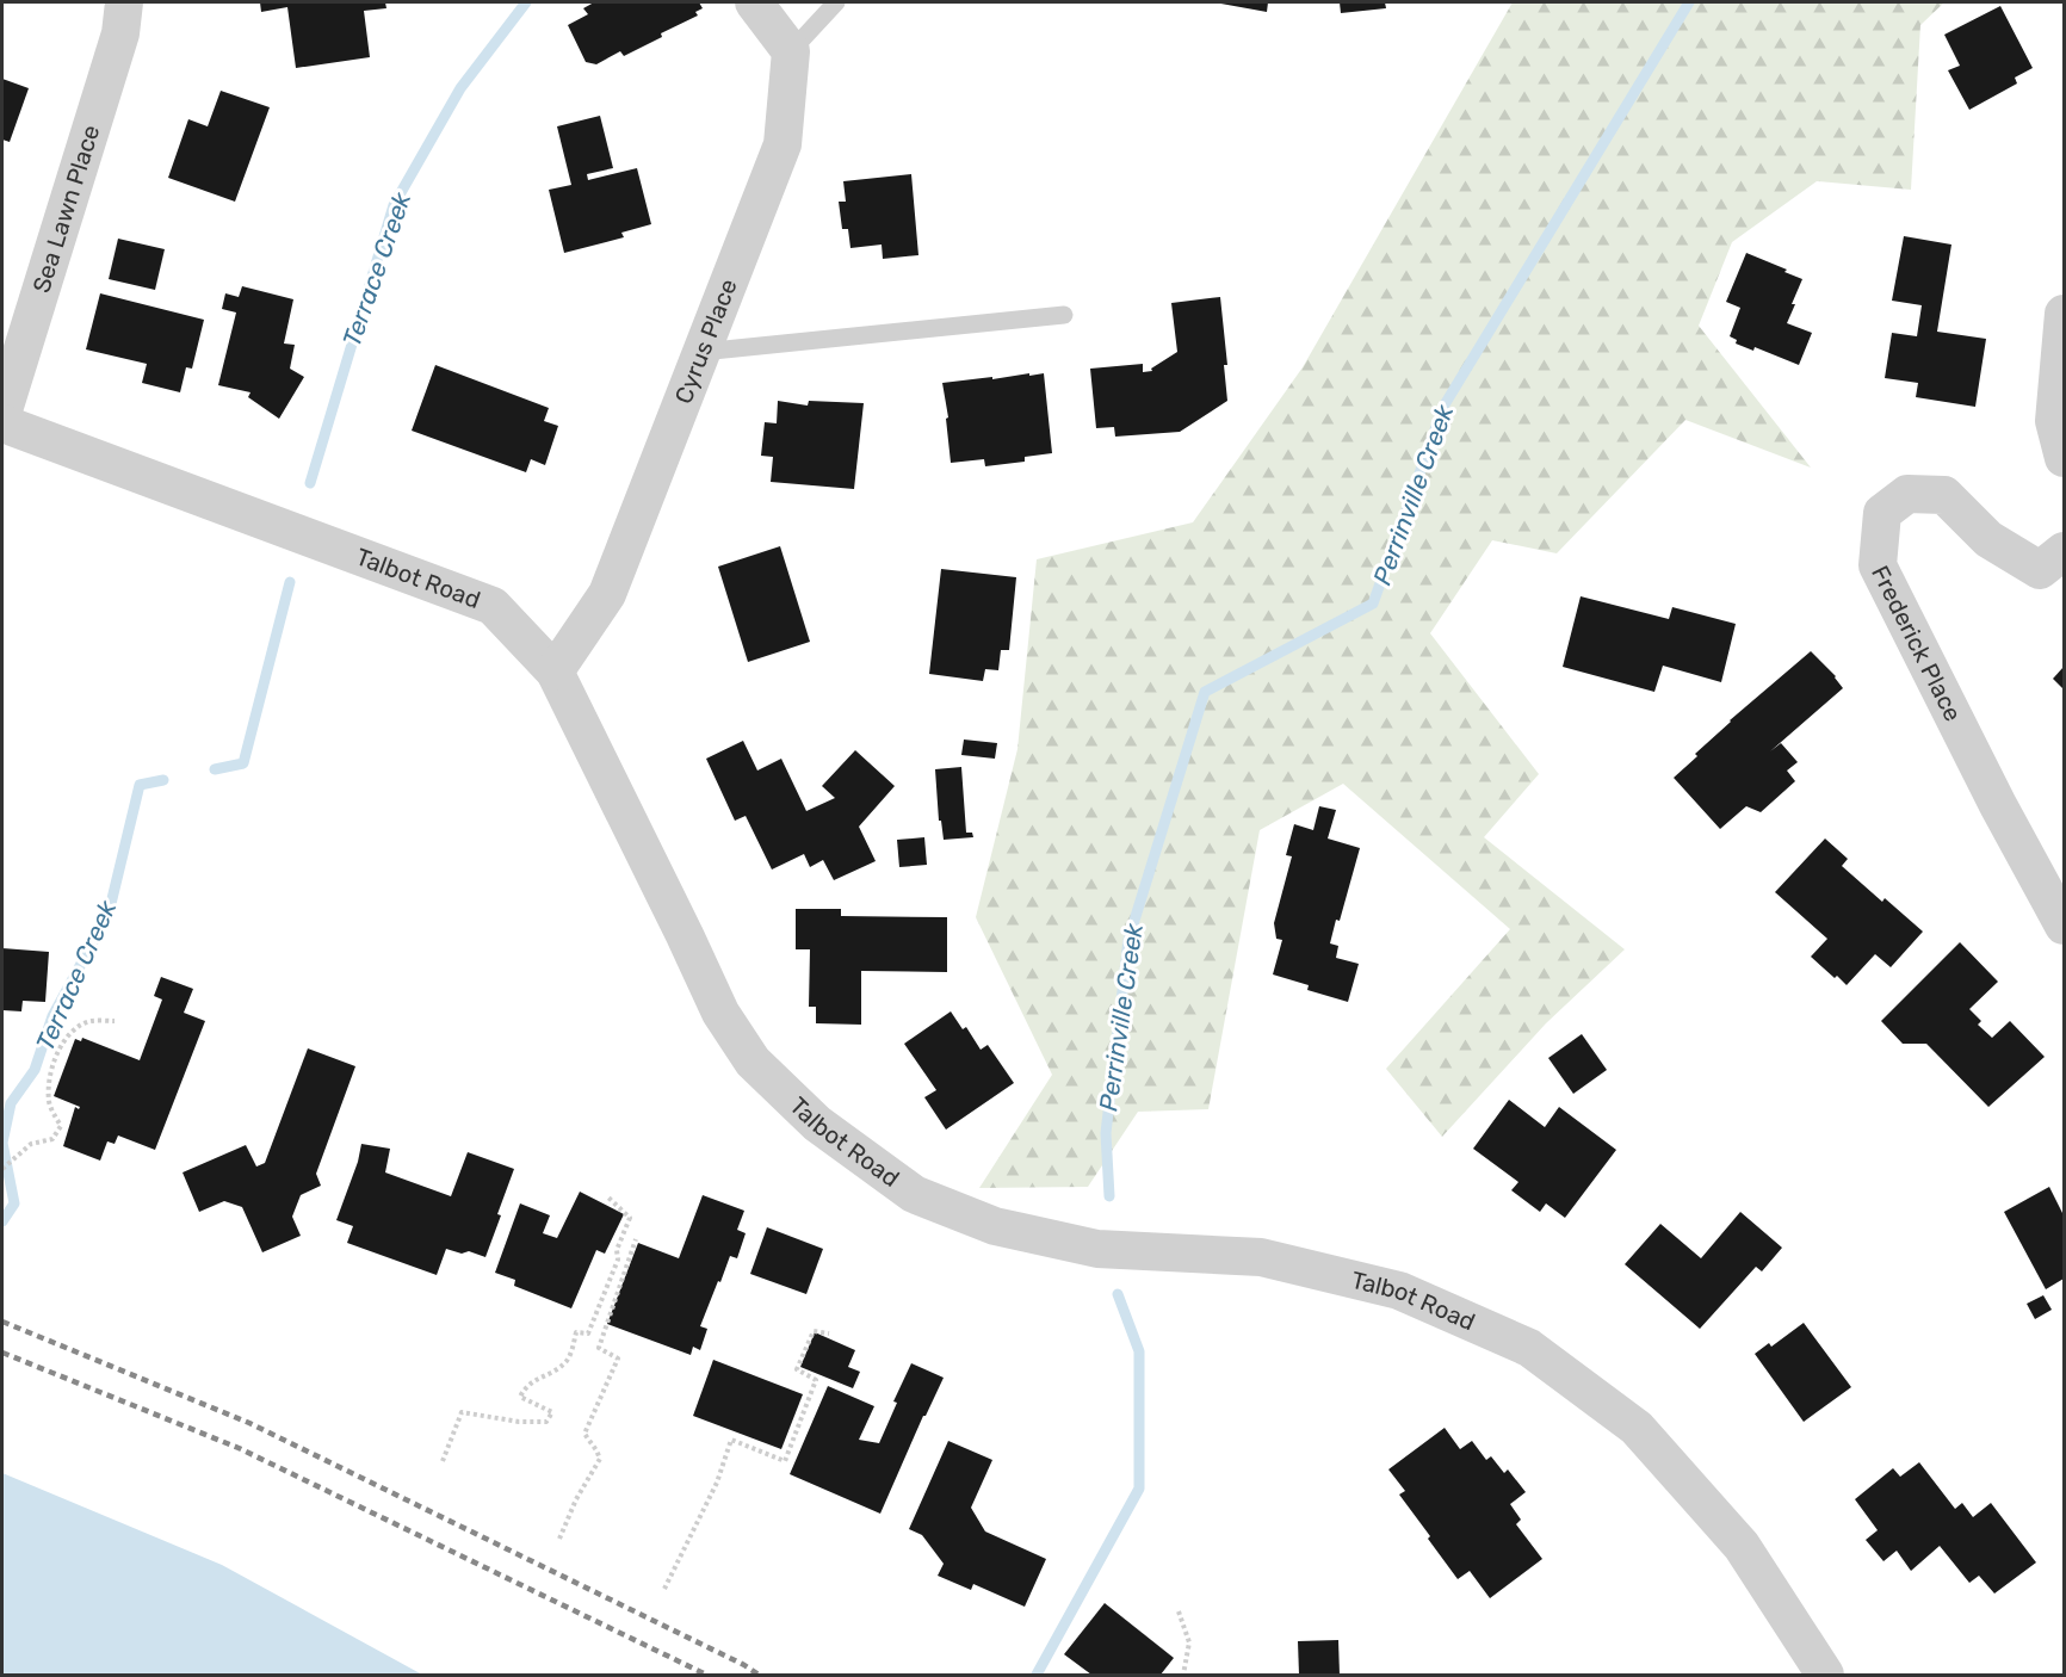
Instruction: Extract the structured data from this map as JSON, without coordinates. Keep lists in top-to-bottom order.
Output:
{
  "streets": {
    "street": [
      "Sea Lawn Place",
      "Cyrus Place",
      "Talbot Road",
      "Frederick Place"
    ]
  },
  "crossings": [
    ["Cyrus Place", "Talbot Road"]
  ],
  "water": ["Terrace Creek", "Perrinville Creek"]
}
